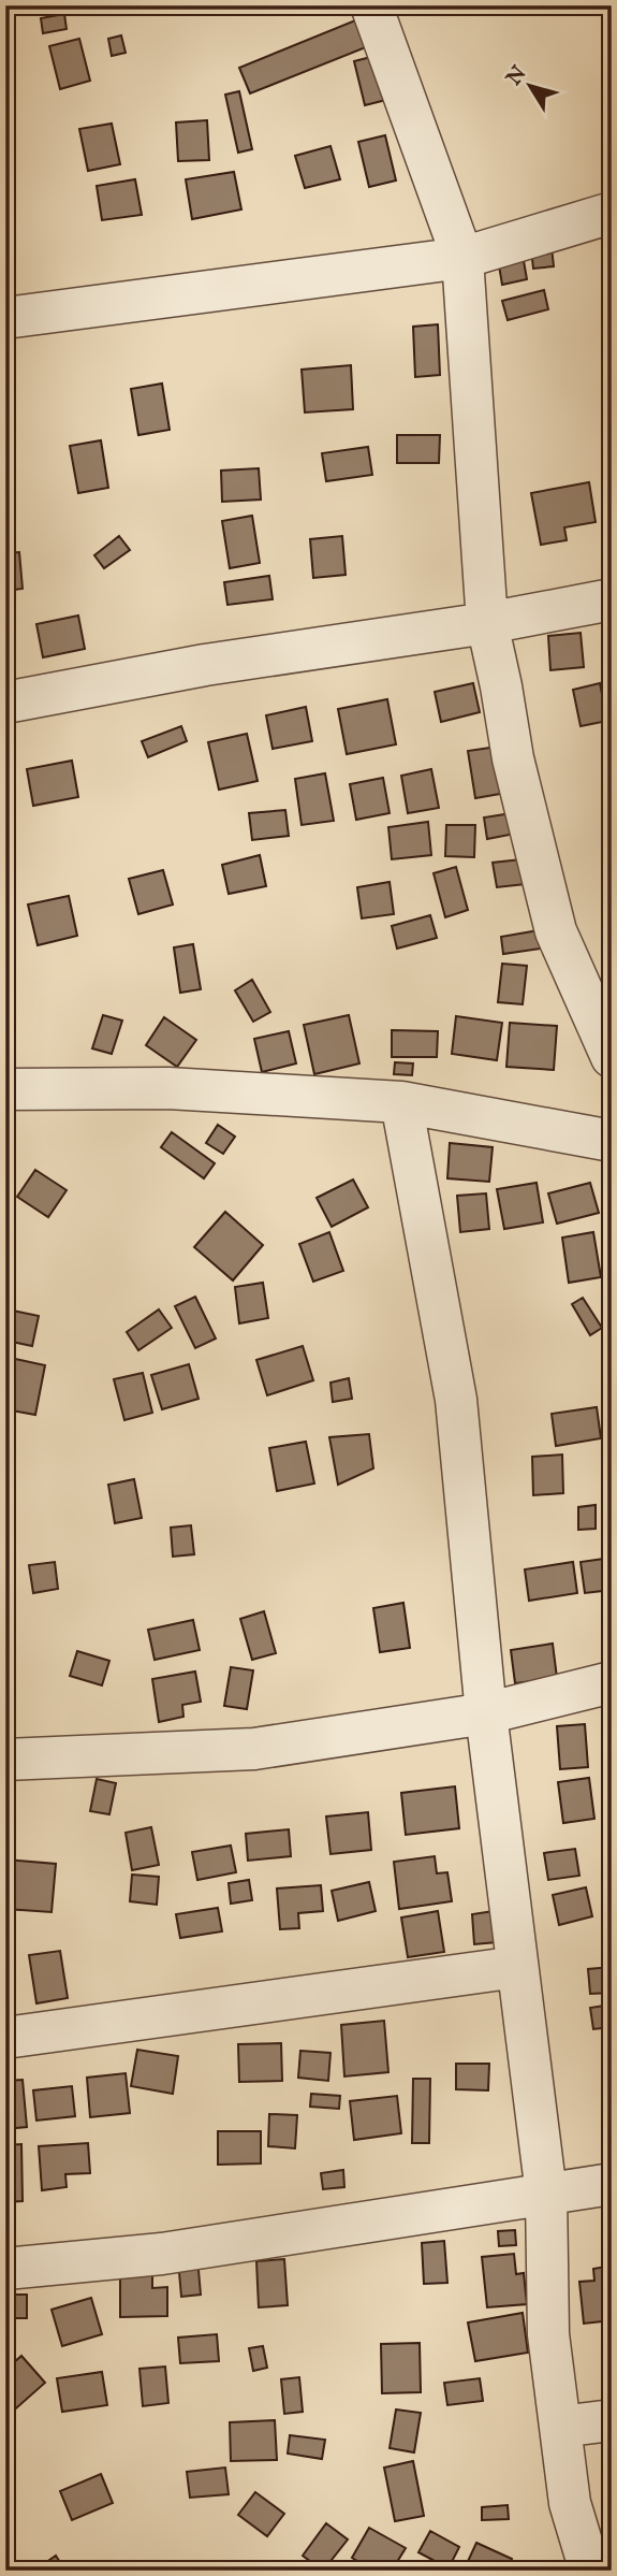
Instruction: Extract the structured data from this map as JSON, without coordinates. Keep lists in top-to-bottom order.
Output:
{
  "north": "top left"
}
